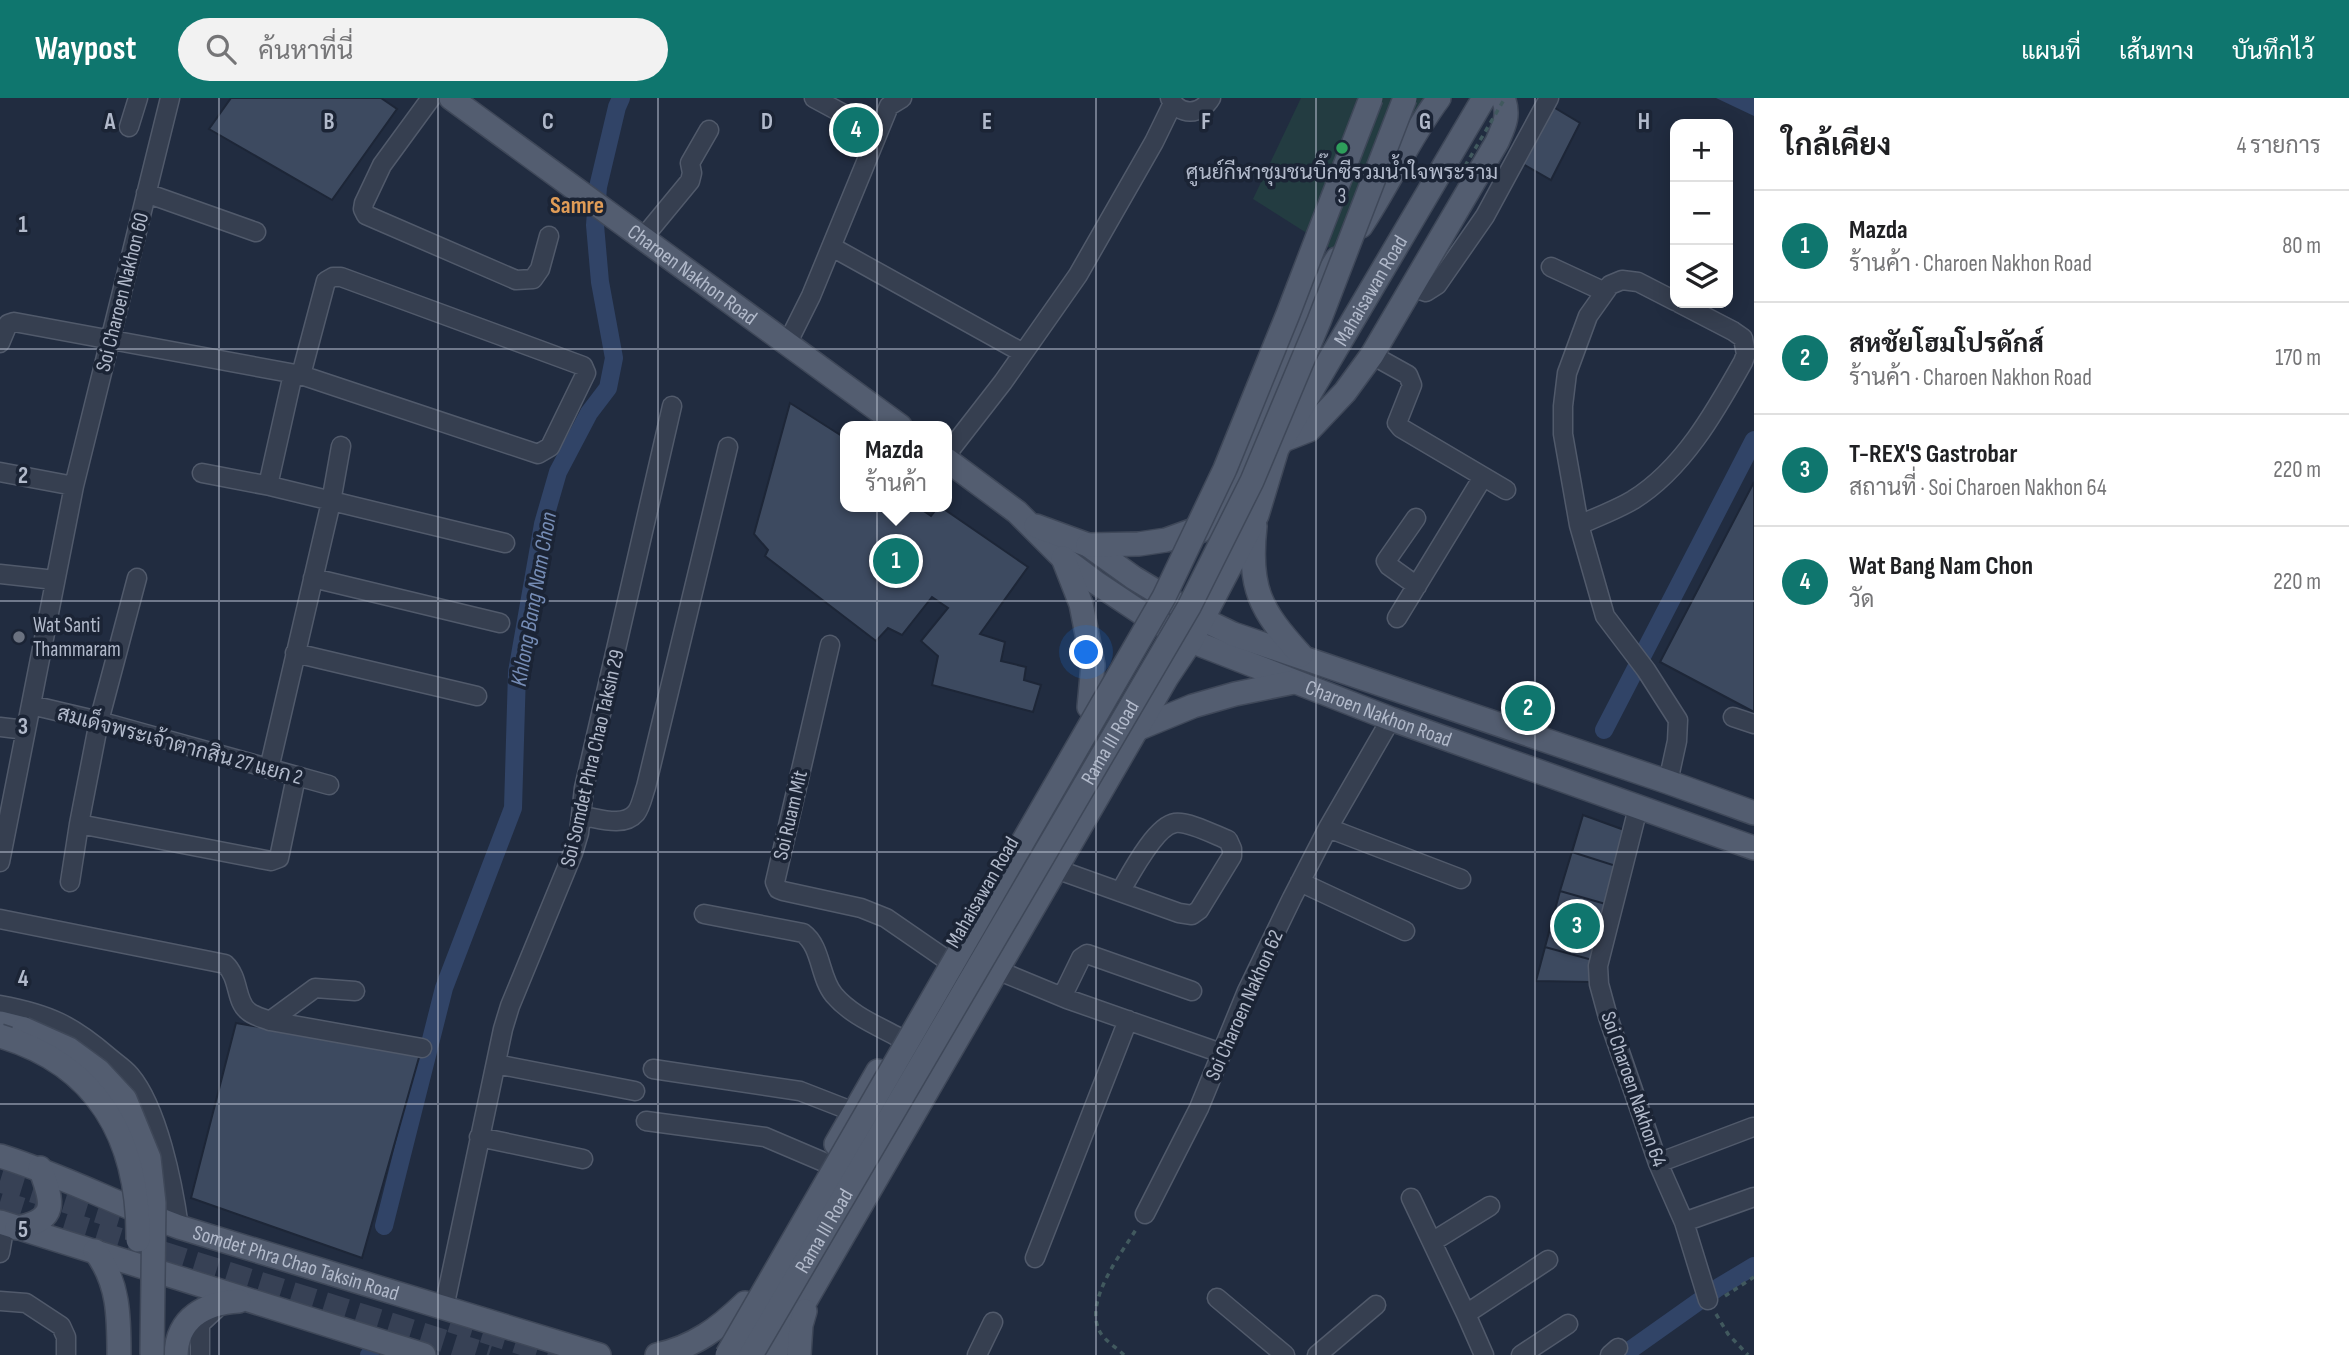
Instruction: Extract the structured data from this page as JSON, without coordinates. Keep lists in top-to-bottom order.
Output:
{
  "streets": {
    "main road": [
      "Charoen Nakhon Road",
      "Mahaisawan Road",
      "Rama III Road",
      "Somdet Phra Chao Taksin Road"
    ],
    "street": [
      "Soi Charoen Nakhon 60",
      "สมเด็จพระเจ้าตากสิน 27 แยก 2",
      "Soi Somdet Phra Chao Taksin 29",
      "Soi Ruam Mit",
      "Soi Charoen Nakhon 62",
      "Soi Charoen Nakhon 64"
    ]
  },
  "crossings": [
    ["Charoen Nakhon Road", "Mahaisawan Road"],
    ["Charoen Nakhon Road", "Soi Charoen Nakhon 62"],
    ["Charoen Nakhon Road", "Soi Charoen Nakhon 64"],
    ["Soi Charoen Nakhon 60", "สมเด็จพระเจ้าตากสิน 27 แยก 2"],
    ["Mahaisawan Road", "Soi Ruam Mit"],
    ["Soi Somdet Phra Chao Taksin 29", "Somdet Phra Chao Taksin Road"]
  ],
  "districts": ["Samre"],
  "water": ["Khlong Bang Nam Chon"],
  "places": ["ศูนย์กีฬาชุมชนบิ๊กซีรวมน้ำใจพระราม 3", "Wat Santi Thammaram"],
  "page": {
    "header": "Waypost",
    "search": "ค้นหาที่นี่",
    "nav": ["แผนที่", "เส้นทาง", "บันทึกไว้"],
    "heading": ["ใกล้เคียง", "4 รายการ"],
    "pins": [
      "4",
      "1",
      "2",
      "3"
    ],
    "map_buttons": ["+", "−"],
    "list": [
      {
        "mark": "1",
        "name": "Mazda",
        "note": "ร้านค้า · Charoen Nakhon Road",
        "value": "80 m"
      },
      {
        "mark": "2",
        "name": "สหชัยโฮมโปรดักส์",
        "note": "ร้านค้า · Charoen Nakhon Road",
        "value": "170 m"
      },
      {
        "mark": "3",
        "name": "T-REX'S Gastrobar",
        "note": "สถานที่ · Soi Charoen Nakhon 64",
        "value": "220 m"
      },
      {
        "mark": "4",
        "name": "Wat Bang Nam Chon",
        "note": "วัด",
        "value": "220 m"
      }
    ],
    "popup": ["Mazda", "ร้านค้า"]
  },
  "grid": {
    "columns": [
      "A",
      "B",
      "C",
      "D",
      "E",
      "F",
      "G",
      "H"
    ],
    "rows": [
      "1",
      "2",
      "3",
      "4",
      "5"
    ]
  }
}
